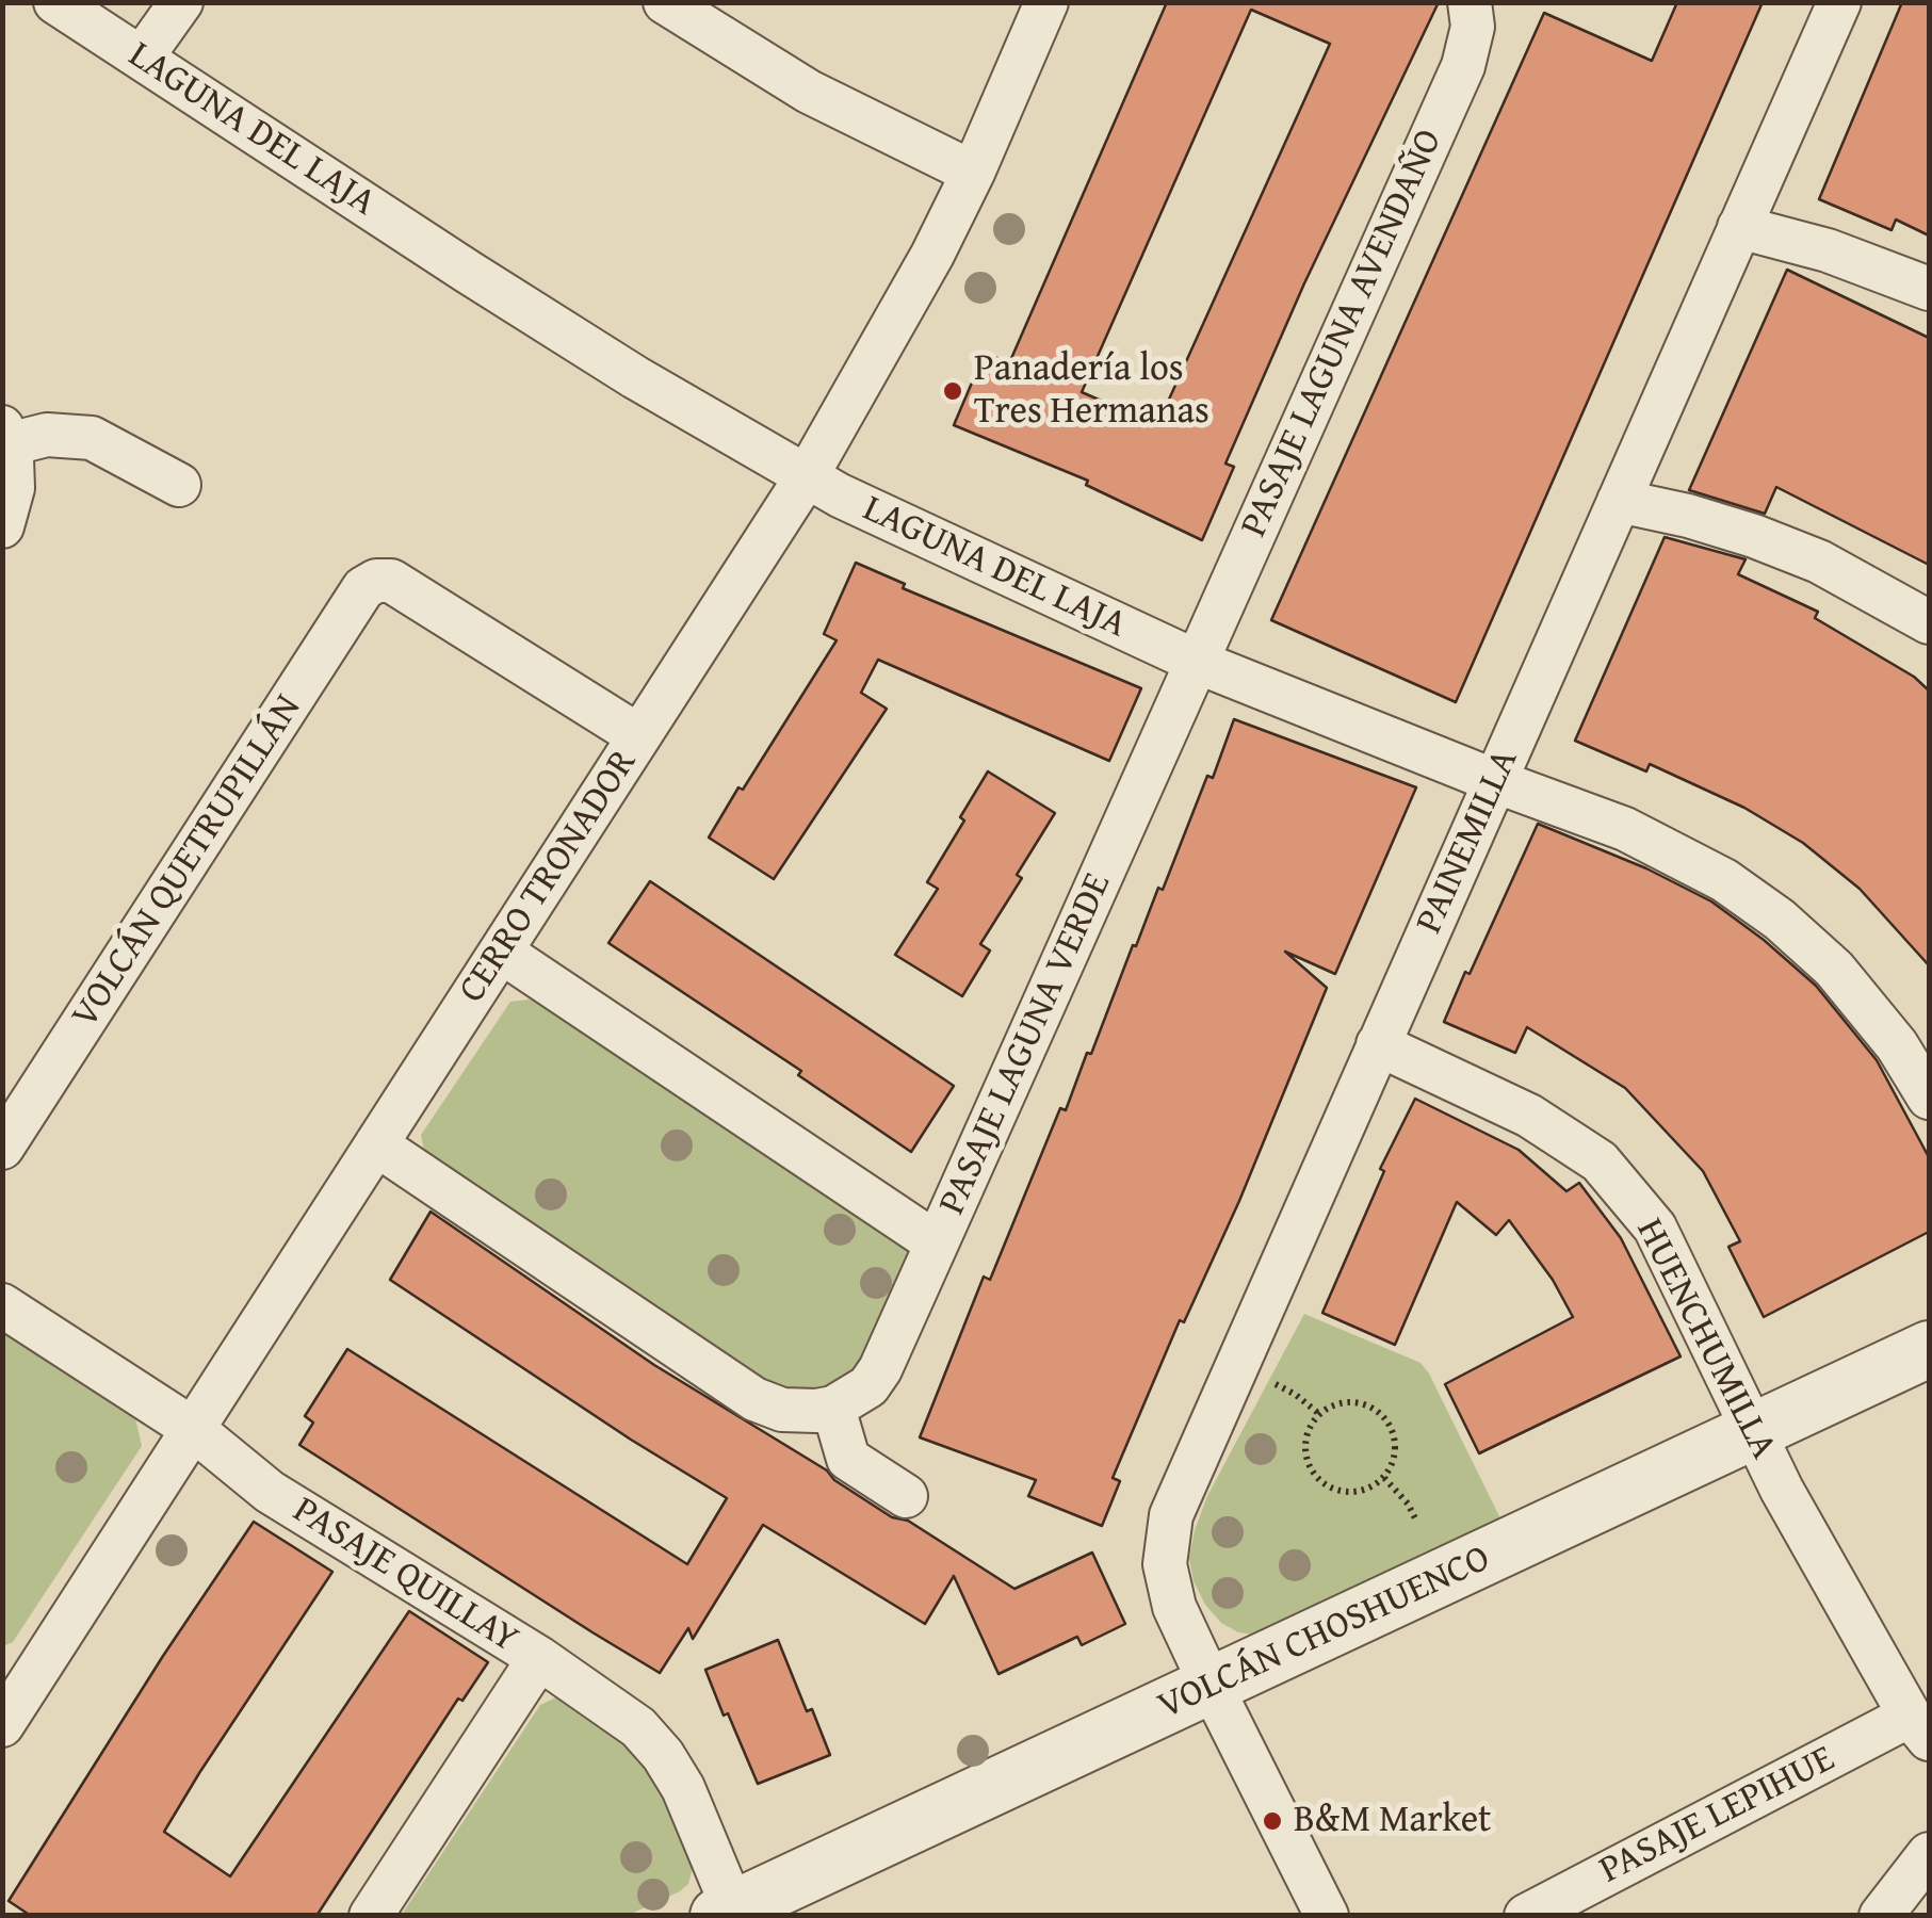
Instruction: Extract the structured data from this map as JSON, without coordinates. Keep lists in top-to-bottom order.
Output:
{
  "streets": {
    "street": [
      "LAGUNA DEL LAJA",
      "PASAJE LAGUNA AVENDAÑO",
      "PAINEMILLA",
      "VOLCÁN QUETRUPILLÁN",
      "CERRO TRONADOR",
      "PASAJE LAGUNA VERDE",
      "HUENCHUMILLA",
      "PASAJE QUILLAY",
      "VOLCÁN CHOSHUENCO",
      "PASAJE LEPIHUE"
    ]
  },
  "crossings": [
    ["LAGUNA DEL LAJA", "PASAJE LAGUNA AVENDAÑO"],
    ["LAGUNA DEL LAJA", "PAINEMILLA"],
    ["LAGUNA DEL LAJA", "CERRO TRONADOR"],
    ["LAGUNA DEL LAJA", "PASAJE LAGUNA VERDE"],
    ["PASAJE LAGUNA AVENDAÑO", "PASAJE LAGUNA VERDE"],
    ["PAINEMILLA", "HUENCHUMILLA"],
    ["PAINEMILLA", "VOLCÁN CHOSHUENCO"],
    ["VOLCÁN QUETRUPILLÁN", "CERRO TRONADOR"],
    ["CERRO TRONADOR", "PASAJE QUILLAY"],
    ["HUENCHUMILLA", "VOLCÁN CHOSHUENCO"],
    ["HUENCHUMILLA", "PASAJE LEPIHUE"],
    ["PASAJE QUILLAY", "VOLCÁN CHOSHUENCO"]
  ],
  "places": ["Panadería los Tres Hermanas", "B&M Market"]
}
